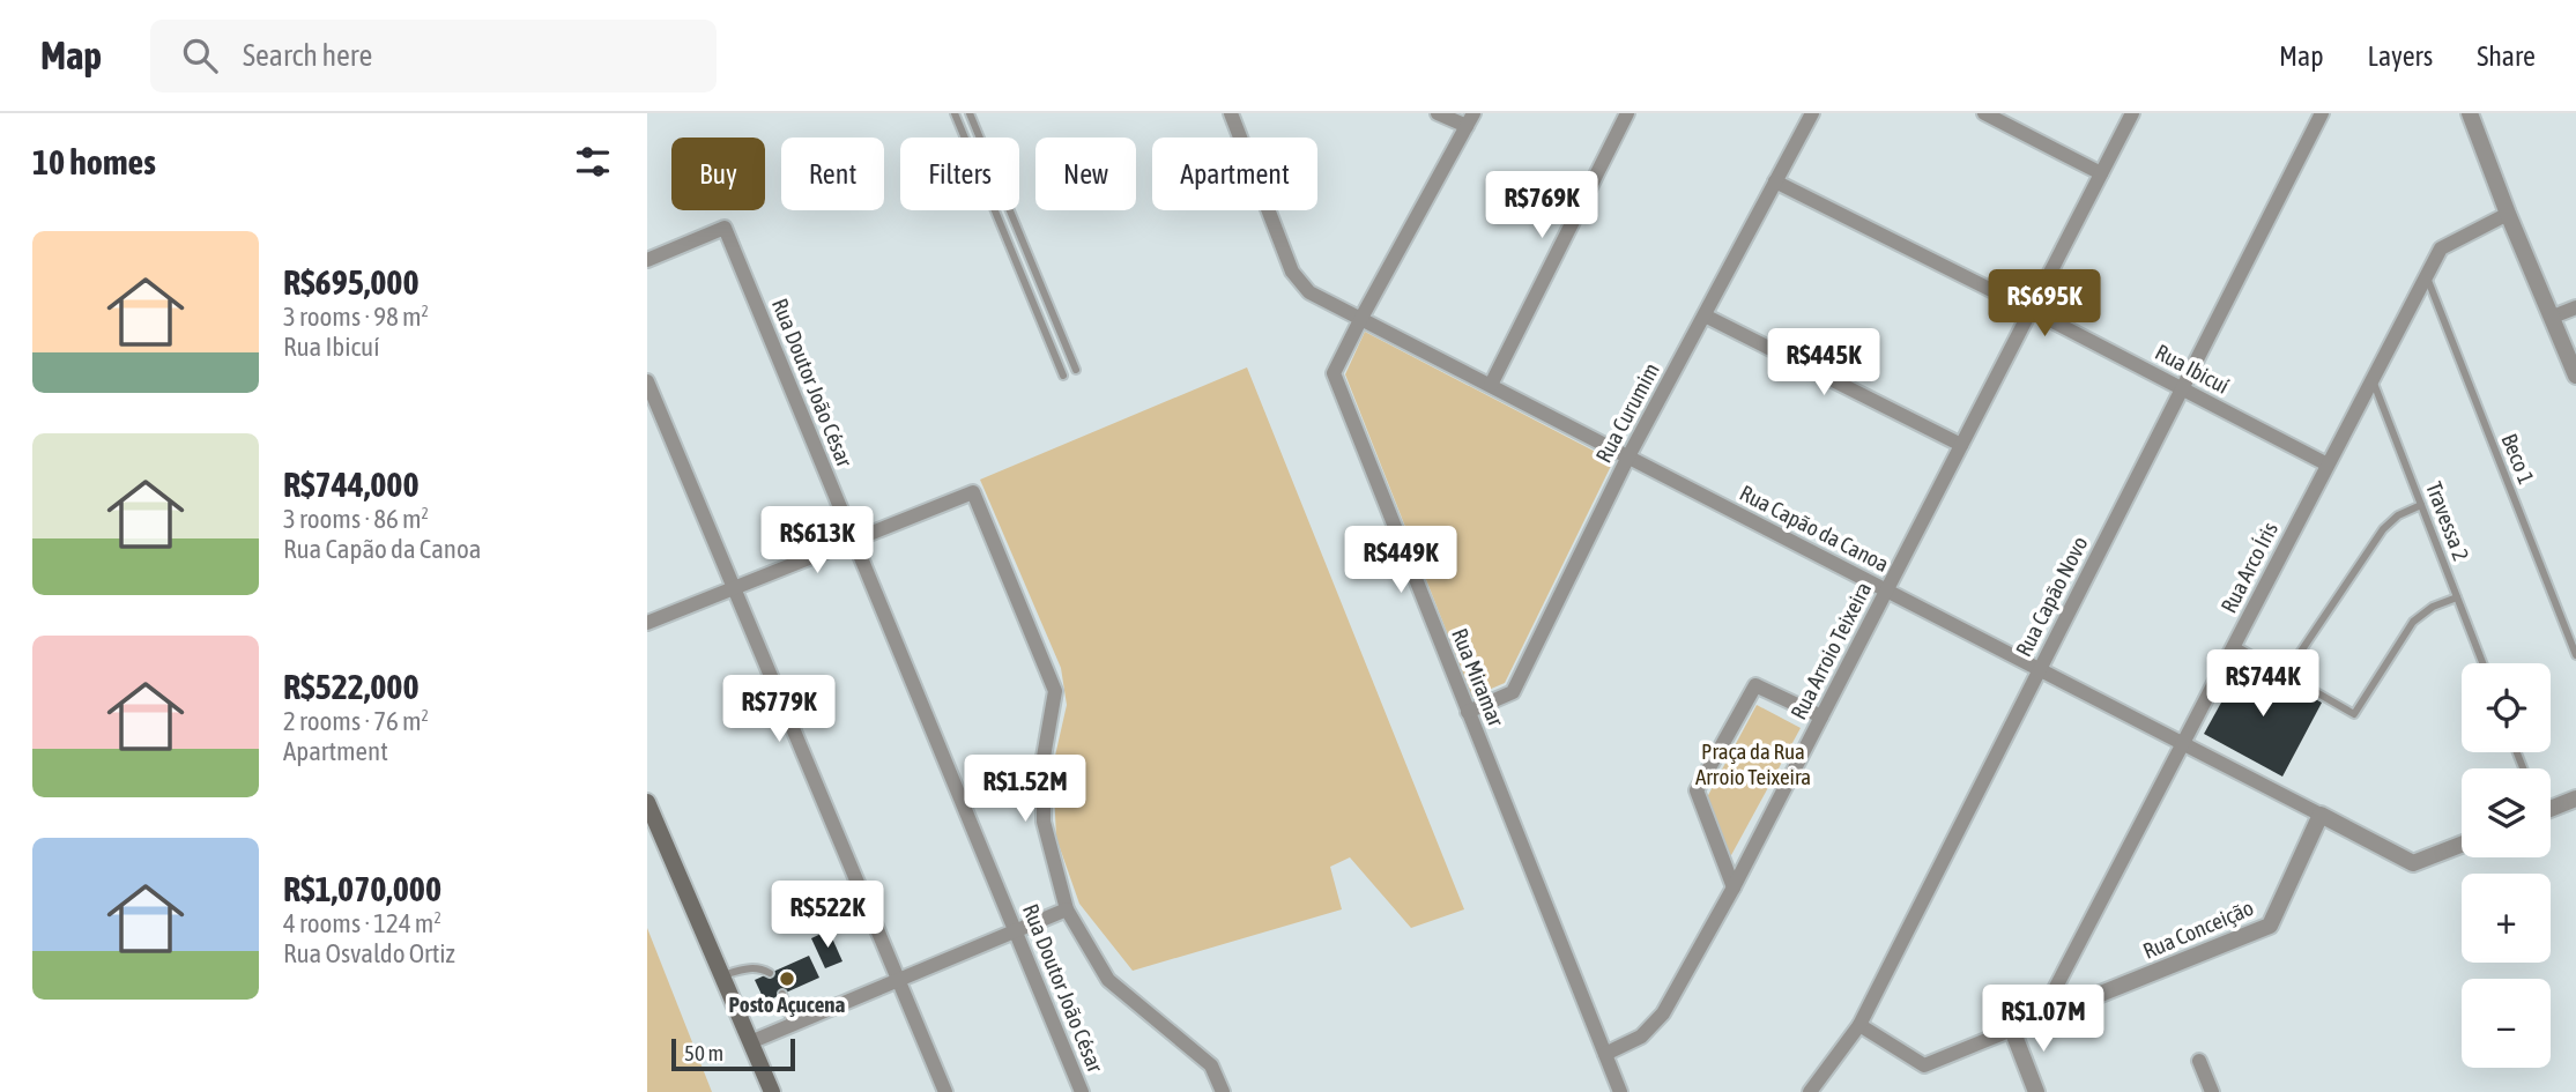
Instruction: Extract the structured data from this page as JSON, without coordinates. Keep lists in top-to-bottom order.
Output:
{
  "streets": {
    "street": [
      "Rua Ibicuí",
      "Rua Doutor João César",
      "Rua Curumim",
      "Rua Capão da Canoa",
      "Rua Arco Íris",
      "Rua Capão Novo",
      "Rua Arroio Teixeira",
      "Rua Miramar",
      "Rua Conceição"
    ],
    "lane": ["Beco 1", "Travessa 2"]
  },
  "crossings": [
    ["Rua Ibicuí", "Rua Curumim"],
    ["Rua Ibicuí", "Rua Arco Íris"],
    ["Rua Ibicuí", "Rua Capão Novo"],
    ["Rua Ibicuí", "Rua Arroio Teixeira"],
    ["Rua Curumim", "Rua Capão da Canoa"],
    ["Rua Curumim", "Rua Miramar"],
    ["Beco 1", "Rua Arco Íris"],
    ["Travessa 2", "Rua Arco Íris"],
    ["Rua Capão da Canoa", "Rua Arco Íris"],
    ["Rua Capão da Canoa", "Rua Capão Novo"],
    ["Rua Capão da Canoa", "Rua Arroio Teixeira"],
    ["Rua Capão da Canoa", "Rua Miramar"],
    ["Rua Capão da Canoa", "Rua Conceição"],
    ["Rua Arco Íris", "Rua Conceição"],
    ["Rua Capão Novo", "Rua Conceição"],
    ["Rua Arroio Teixeira", "Rua Miramar"]
  ],
  "parks": ["Praça da Rua Arroio Teixeira"],
  "places": ["Posto Açucena"],
  "scale_bar": "50 m",
  "page": {
    "header": "Map",
    "search": "Search here",
    "nav": ["Map", "Layers", "Share"],
    "heading": "10 homes",
    "chip": [
      "Buy",
      "Rent",
      "Filters",
      "New",
      "Apartment"
    ],
    "price": [
      "R$769K",
      "R$695K",
      "R$445K",
      "R$613K",
      "R$449K",
      "R$744K",
      "R$779K",
      "R$1.52M",
      "R$522K",
      "R$1.07M"
    ],
    "list": [
      {
        "name": "R$695,000",
        "note": "3 rooms · 98 m² · Rua Ibicuí"
      },
      {
        "name": "R$744,000",
        "note": "3 rooms · 86 m² · Rua Capão da Canoa"
      },
      {
        "name": "R$522,000",
        "note": "2 rooms · 76 m² · Apartment"
      },
      {
        "name": "R$1,070,000",
        "note": "4 rooms · 124 m² · Rua Osvaldo Ortiz"
      }
    ],
    "map_buttons": ["+", "−"],
    "scale": "50 m"
  }
}
